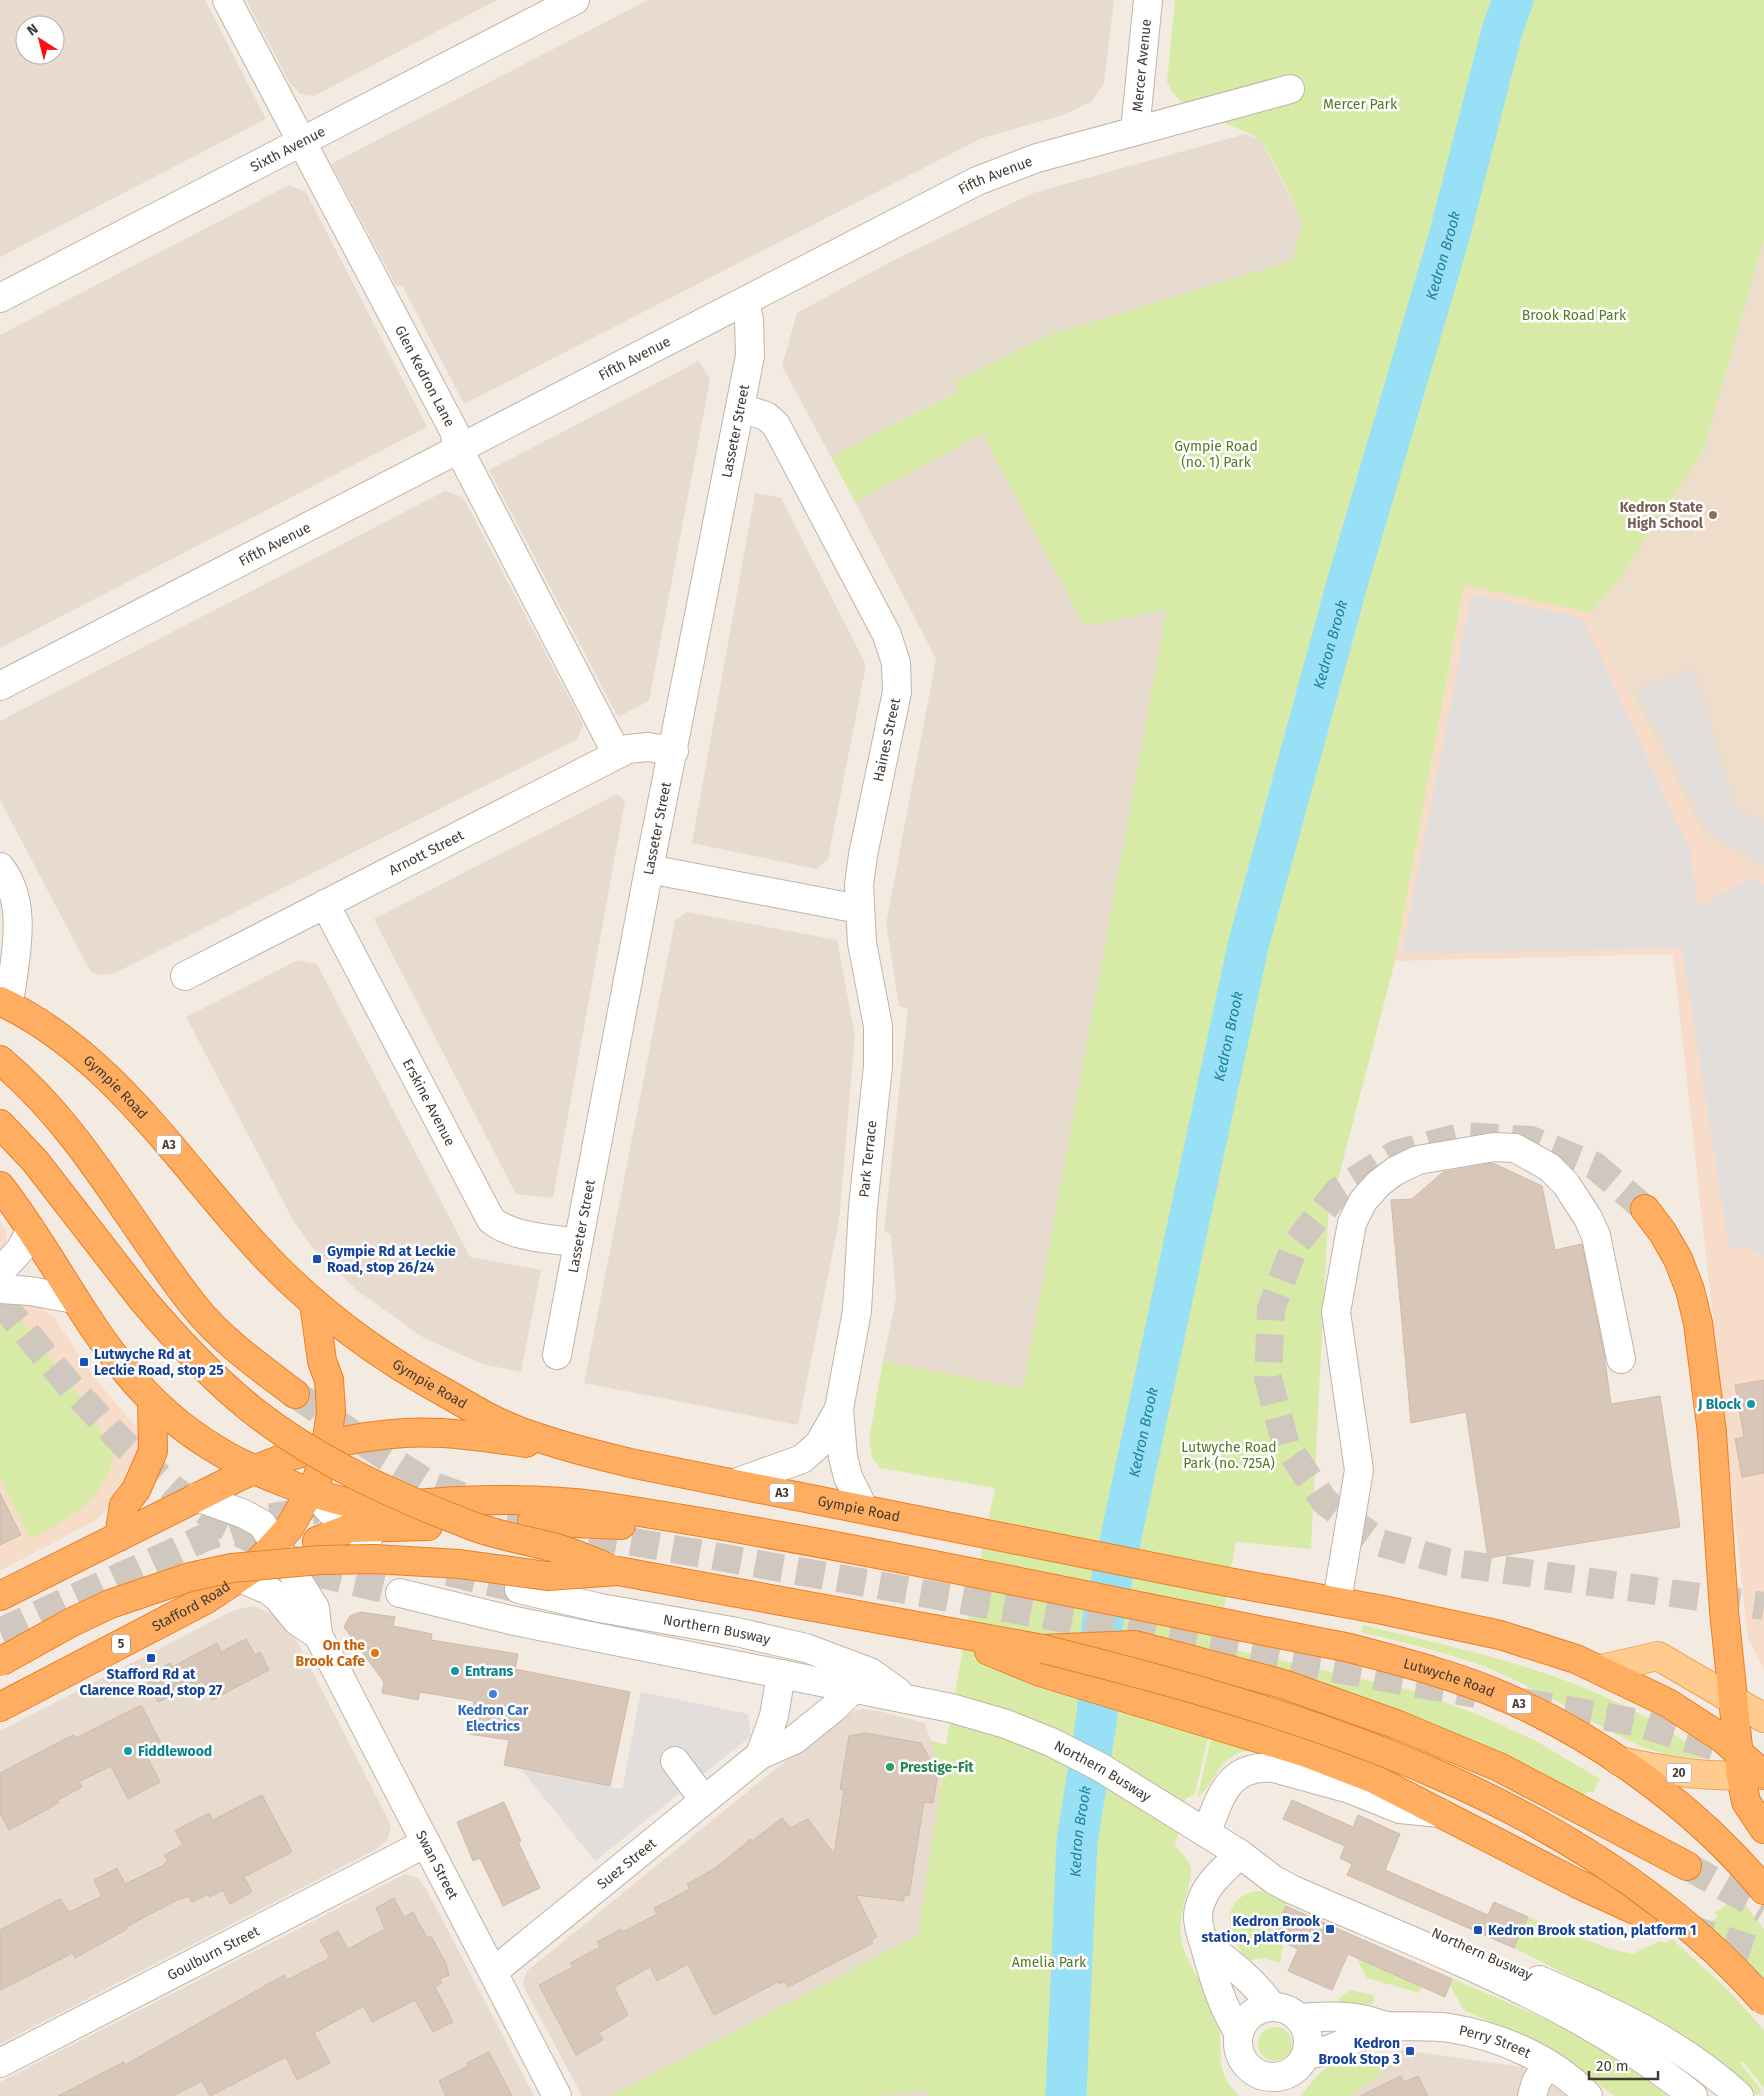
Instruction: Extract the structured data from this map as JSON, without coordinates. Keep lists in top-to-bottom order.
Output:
{
  "streets": {
    "highway": [
      "Gympie Road",
      "A3",
      "Stafford Road",
      "5",
      "Lutwyche Road"
    ],
    "main road": ["20"],
    "street": [
      "Mercer Avenue",
      "Sixth Avenue",
      "Fifth Avenue",
      "Glen Kedron Lane",
      "Lasseter Street",
      "Haines Street",
      "Arnott Street",
      "Erskine Avenue",
      "Park Terrace",
      "Northern Busway",
      "Suez Street",
      "Swan Street",
      "Goulburn Street",
      "Perry Street"
    ]
  },
  "crossings": [
    ["Mercer Avenue", "Fifth Avenue"],
    ["Sixth Avenue", "Glen Kedron Lane"],
    ["Fifth Avenue", "Glen Kedron Lane"],
    ["Fifth Avenue", "Lasseter Street"],
    ["Glen Kedron Lane", "Arnott Street"],
    ["Lasseter Street", "Haines Street"],
    ["Lasseter Street", "Arnott Street"],
    ["Lasseter Street", "Erskine Avenue"],
    ["Haines Street", "Park Terrace"],
    ["Arnott Street", "Erskine Avenue"],
    ["Gympie Road", "A3"],
    ["Gympie Road", "Park Terrace"],
    ["Gympie Road", "Stafford Road"],
    ["A3", "Stafford Road"],
    ["A3", "Lutwyche Road"],
    ["A3", "20"],
    ["Stafford Road", "Swan Street"],
    ["Northern Busway", "Suez Street"],
    ["Lutwyche Road", "20"],
    ["Suez Street", "Swan Street"],
    ["Swan Street", "Goulburn Street"]
  ],
  "water": ["Kedron Brook"],
  "parks": [
    "Mercer Park",
    "Brook Road Park",
    "Gympie Road (no. 1) Park",
    "Lutwyche Road Park (no. 725A)",
    "Amelia Park"
  ],
  "places": {
    "other": [
      "Kedron State High School",
      "J Block",
      "On the Brook Cafe",
      "Entrans",
      "Kedron Car Electrics",
      "Fiddlewood",
      "Prestige-Fit"
    ],
    "transit": [
      "Gympie Rd at Leckie Road, stop 26/24",
      "Lutwyche Rd at Leckie Road, stop 25",
      "Stafford Rd at Clarence Road, stop 27",
      "Kedron Brook station, platform 2",
      "Kedron Brook station, platform 1",
      "Kedron Brook Stop 3"
    ]
  },
  "scale_bar": "20 m",
  "north": "top left"
}
